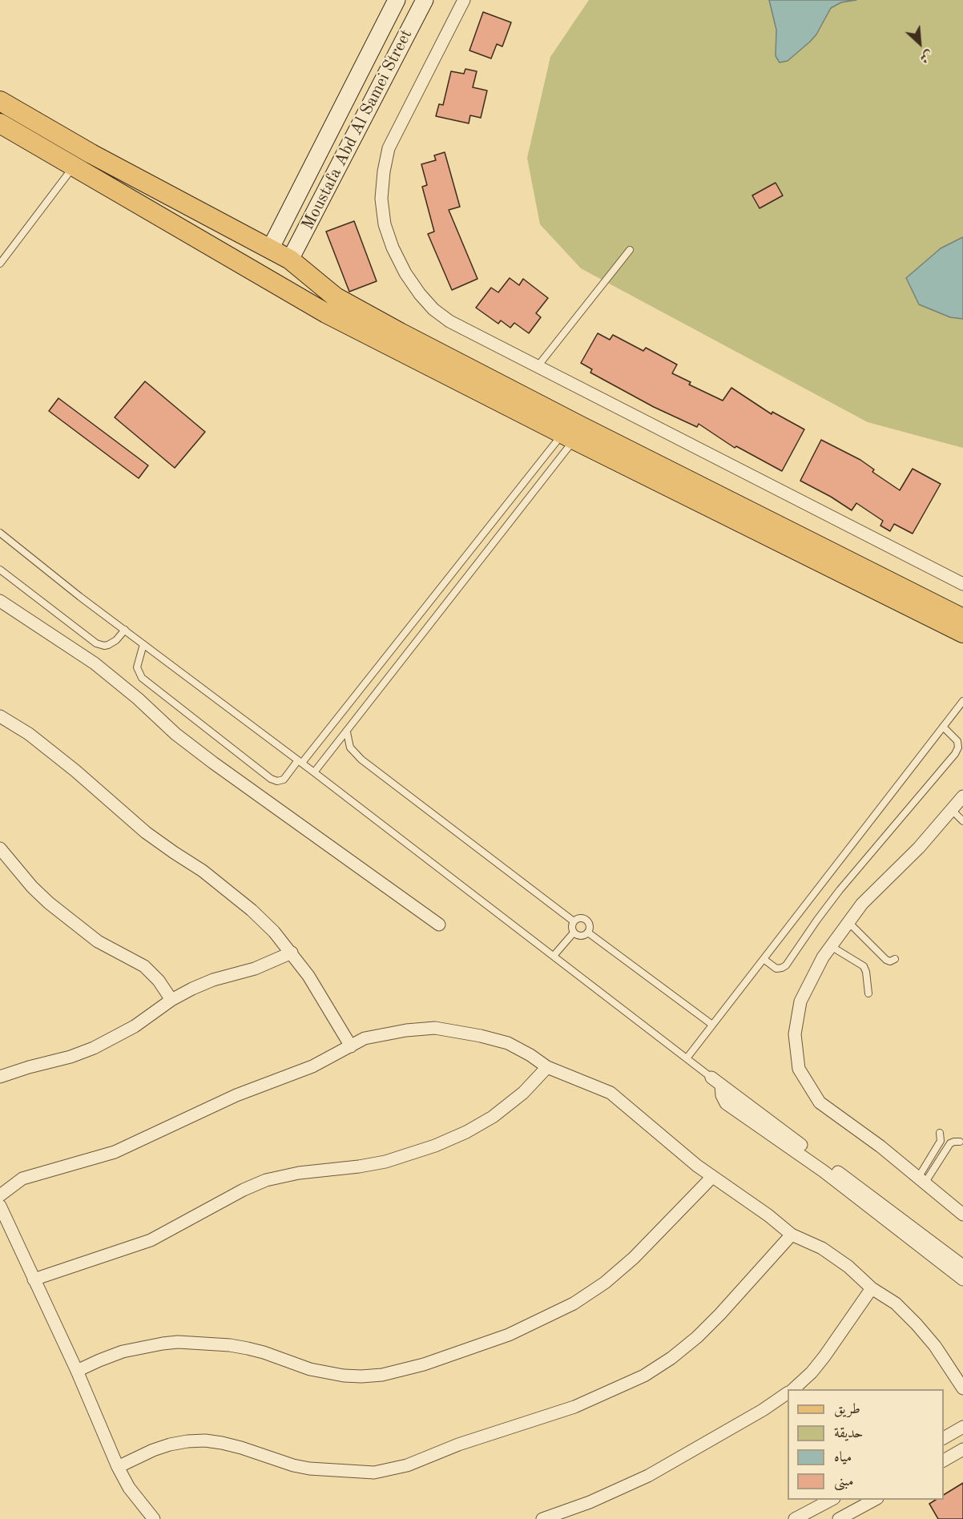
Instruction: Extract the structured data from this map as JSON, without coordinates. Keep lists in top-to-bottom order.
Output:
{
  "streets": {
    "street": ["Moustafa Abd Al Samei Street"]
  },
  "legend": [
    "طريق",
    "حديقة",
    "مياه",
    "مبنى"
  ],
  "north": "bottom right"
}
